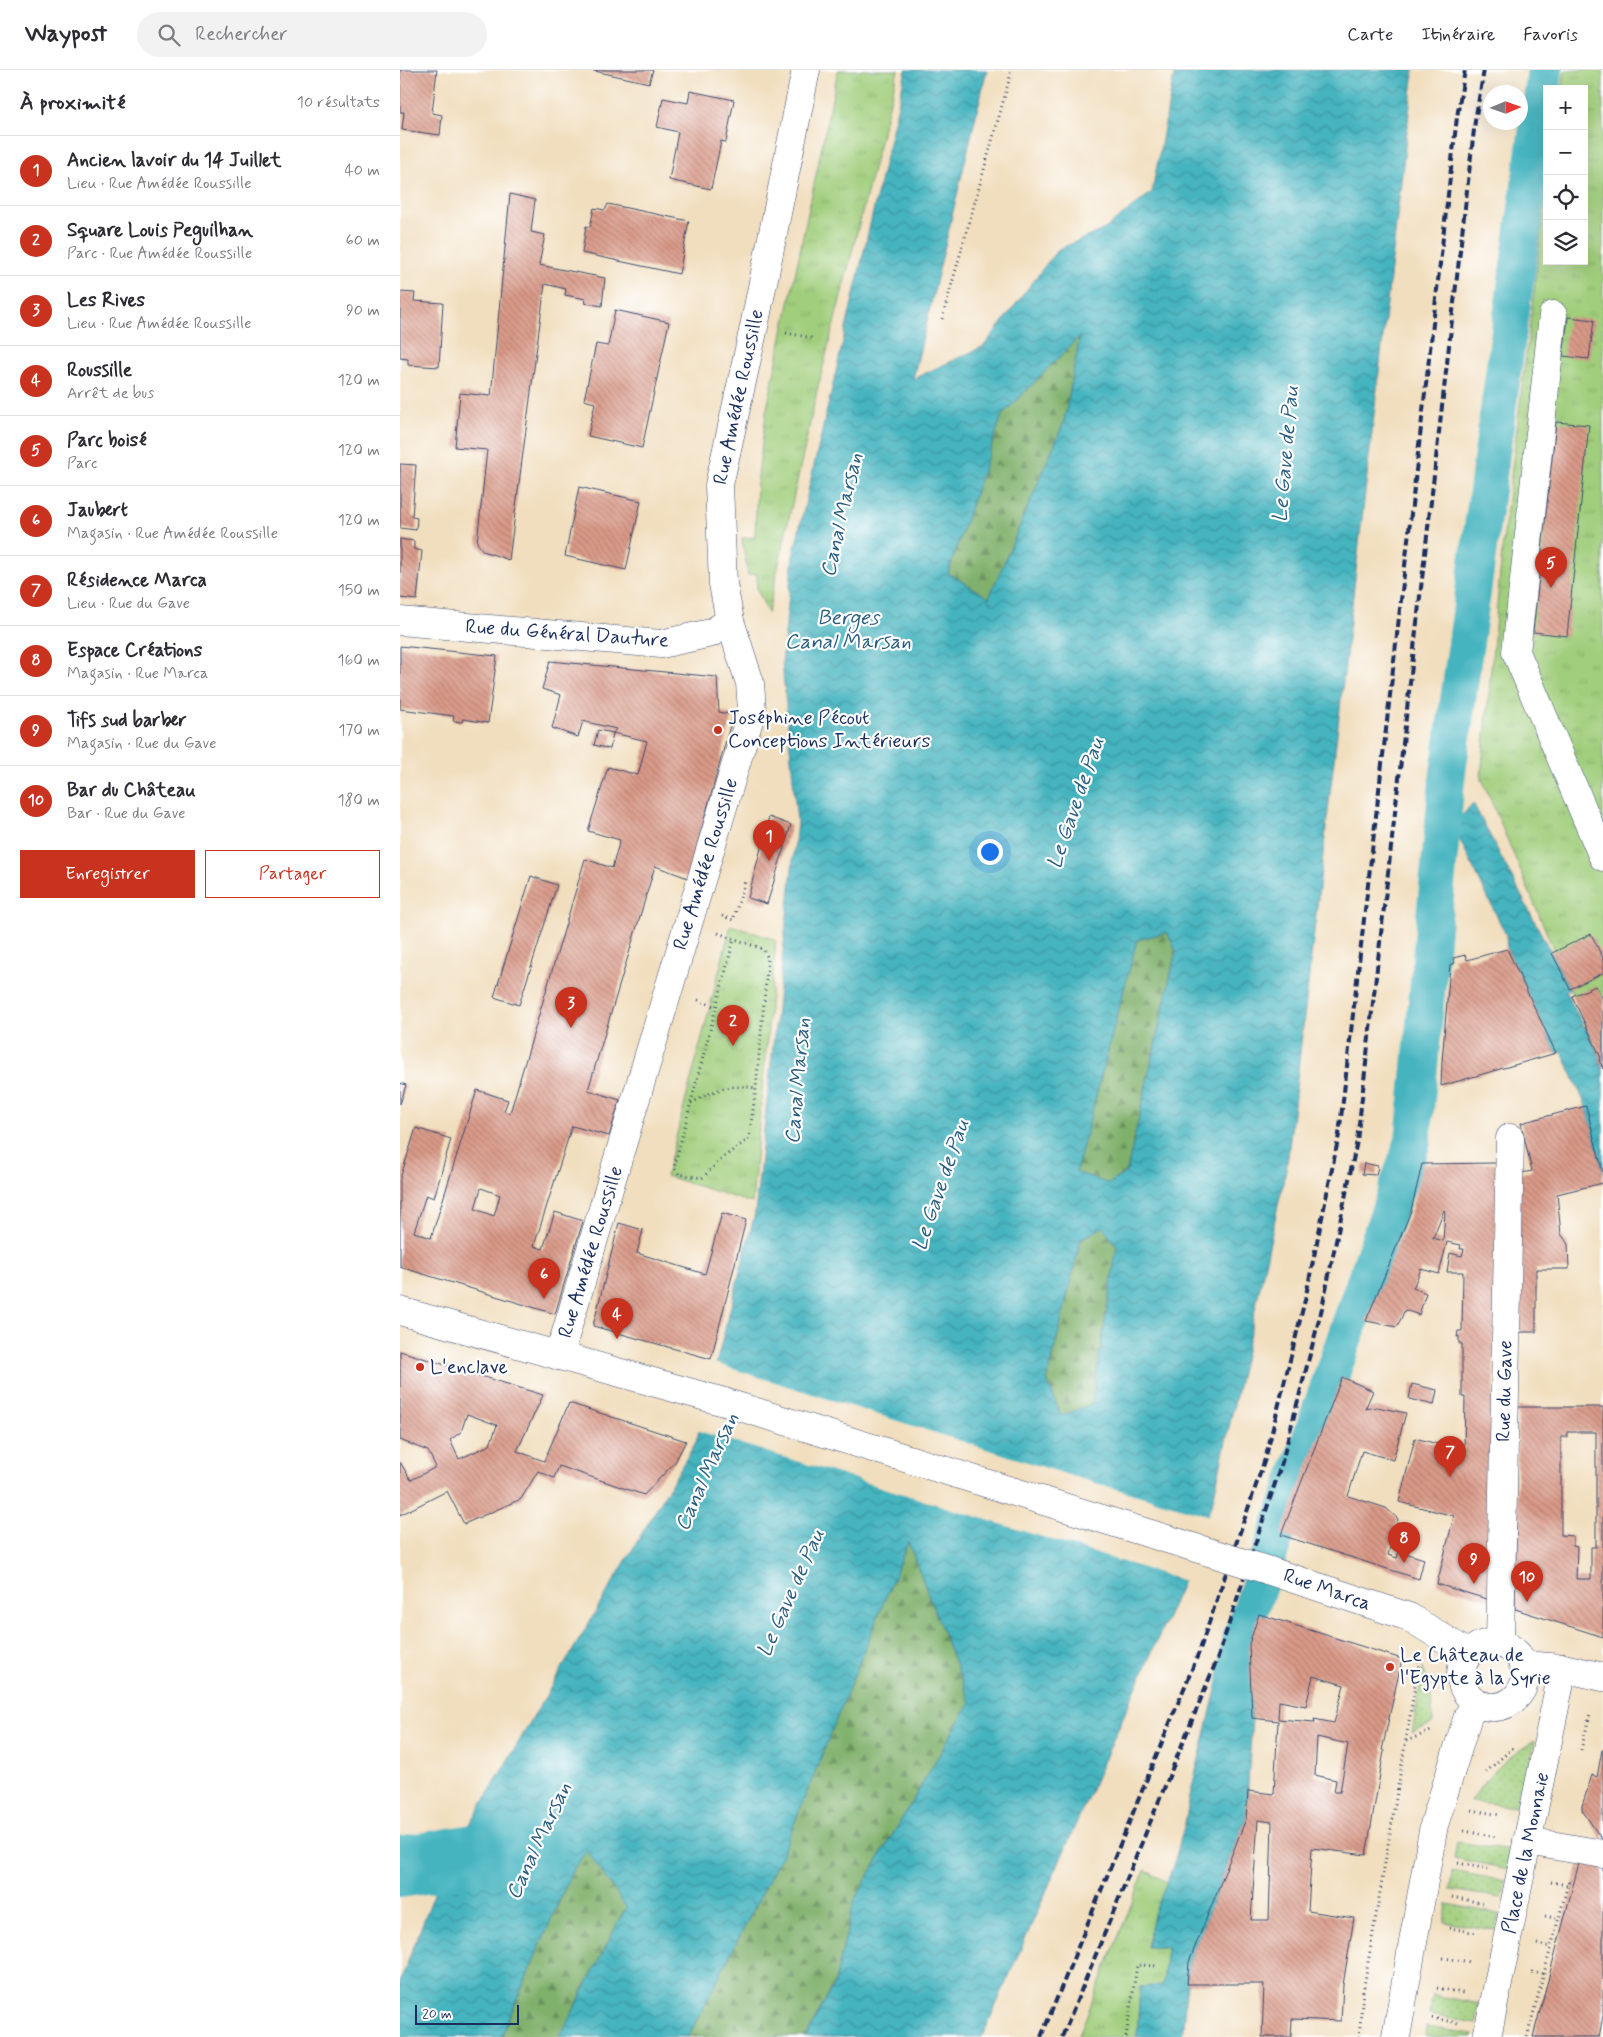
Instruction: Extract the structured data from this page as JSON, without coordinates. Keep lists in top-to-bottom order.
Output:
{
  "streets": {
    "street": [
      "Rue Amédée Roussille",
      "Rue du Général Dauture",
      "Rue du Gave",
      "Rue Marca",
      "Place de la Monnaie"
    ]
  },
  "crossings": [
    ["Rue Amédée Roussille", "Rue du Général Dauture"],
    ["Rue Amédée Roussille", "Rue Marca"],
    ["Rue du Gave", "Rue Marca"]
  ],
  "water": ["Le Gave de Pau", "Canal Marsan", "Berges Canal Marsan"],
  "places": ["Joséphine Pécout Conceptions Intérieurs", "L'enclave", "Le Château de l'Egypte à la Syrie"],
  "scale_bar": "20 m",
  "north": "right",
  "page": {
    "header": "Waypost",
    "search": "Rechercher",
    "nav": ["Carte", "Itinéraire", "Favoris"],
    "heading": ["À proximité", "10 résultats"],
    "map_buttons": ["+", "−"],
    "list": [
      {
        "mark": "1",
        "name": "Ancien lavoir du 14 Juillet",
        "note": "Lieu · Rue Amédée Roussille",
        "value": "40 m"
      },
      {
        "mark": "2",
        "name": "Square Louis Peguilhan",
        "note": "Parc · Rue Amédée Roussille",
        "value": "60 m"
      },
      {
        "mark": "3",
        "name": "Les Rives",
        "note": "Lieu · Rue Amédée Roussille",
        "value": "90 m"
      },
      {
        "mark": "4",
        "name": "Roussille",
        "note": "Arrêt de bus",
        "value": "120 m"
      },
      {
        "mark": "5",
        "name": "Parc boisé",
        "note": "Parc",
        "value": "120 m"
      },
      {
        "mark": "6",
        "name": "Jaubert",
        "note": "Magasin · Rue Amédée Roussille",
        "value": "120 m"
      },
      {
        "mark": "7",
        "name": "Résidence Marca",
        "note": "Lieu · Rue du Gave",
        "value": "150 m"
      },
      {
        "mark": "8",
        "name": "Espace Créations",
        "note": "Magasin · Rue Marca",
        "value": "160 m"
      },
      {
        "mark": "9",
        "name": "Tifs sud barber",
        "note": "Magasin · Rue du Gave",
        "value": "170 m"
      },
      {
        "mark": "10",
        "name": "Bar du Château",
        "note": "Bar · Rue du Gave",
        "value": "180 m"
      }
    ],
    "pins": [
      "5",
      "1",
      "3",
      "2",
      "6",
      "4",
      "7",
      "8",
      "9",
      "10"
    ],
    "buttons": ["Enregistrer", "Partager"],
    "scale": "20 m"
  }
}
